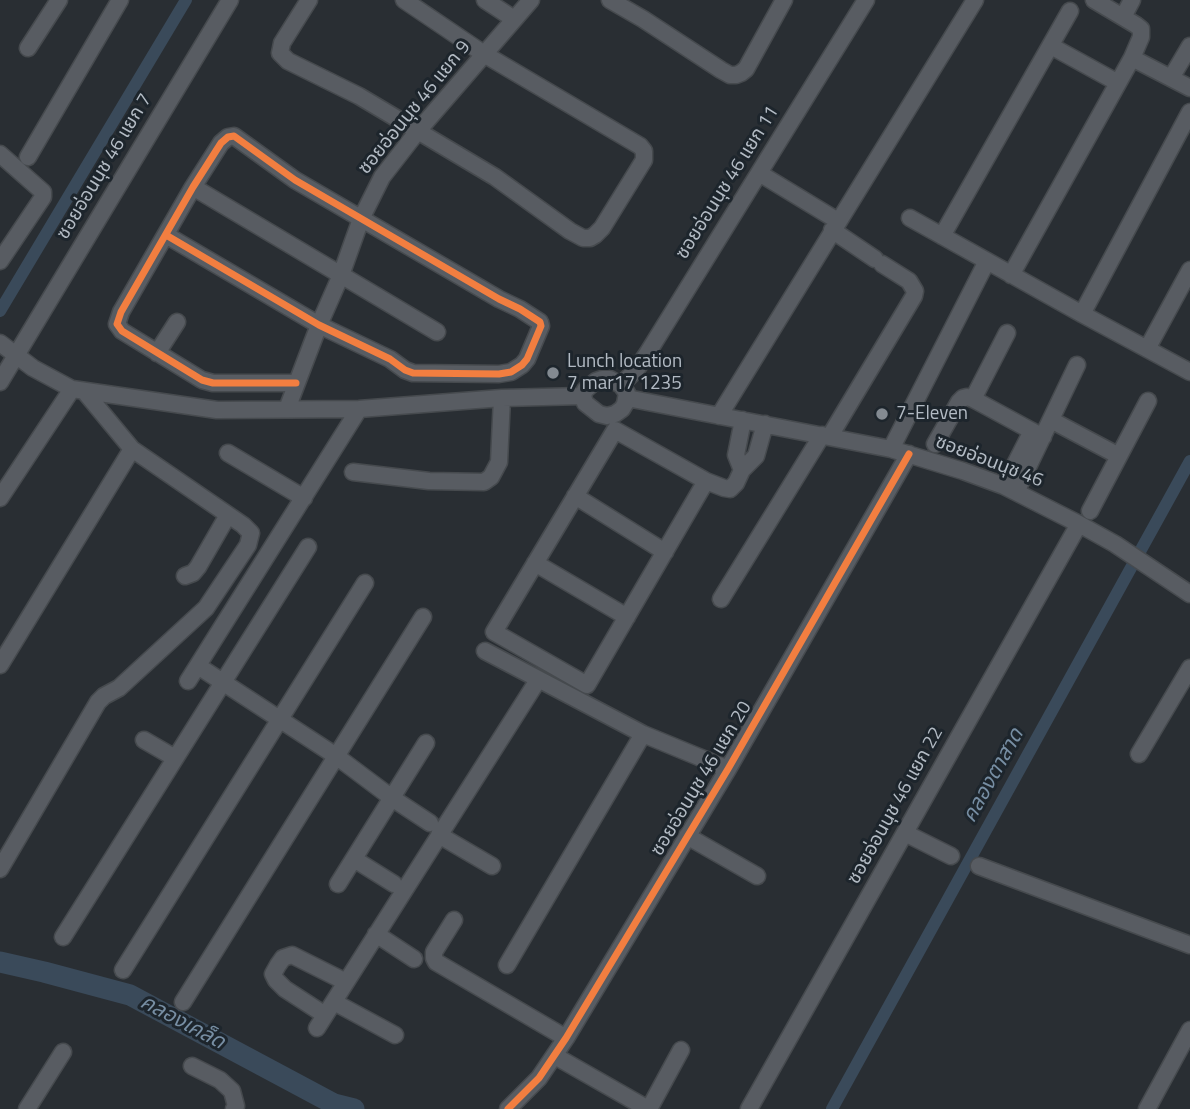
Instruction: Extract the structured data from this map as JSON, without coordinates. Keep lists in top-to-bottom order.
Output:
{
  "streets": {
    "street": [
      "ซอยอ่อนนุช 46 แยก 9",
      "ซอยอ่อนนุช 46 แยก 7",
      "ซอยอ่อนนุช 46 แยก 11",
      "ซอยอ่อนนุช 46",
      "ซอยอ่อนนุช 46 แยก 20",
      "ซอยอ่อนนุช 46 แยก 22"
    ]
  },
  "crossings": [
    ["ซอยอ่อนนุช 46 แยก 11", "ซอยอ่อนนุช 46"],
    ["ซอยอ่อนนุช 46", "ซอยอ่อนนุช 46 แยก 20"],
    ["ซอยอ่อนนุช 46", "ซอยอ่อนนุช 46 แยก 22"]
  ],
  "water": ["คลองตาสาด", "คลองเคล็ด"],
  "places": ["Lunch location 7 mar17 1235", "7-Eleven"]
}
